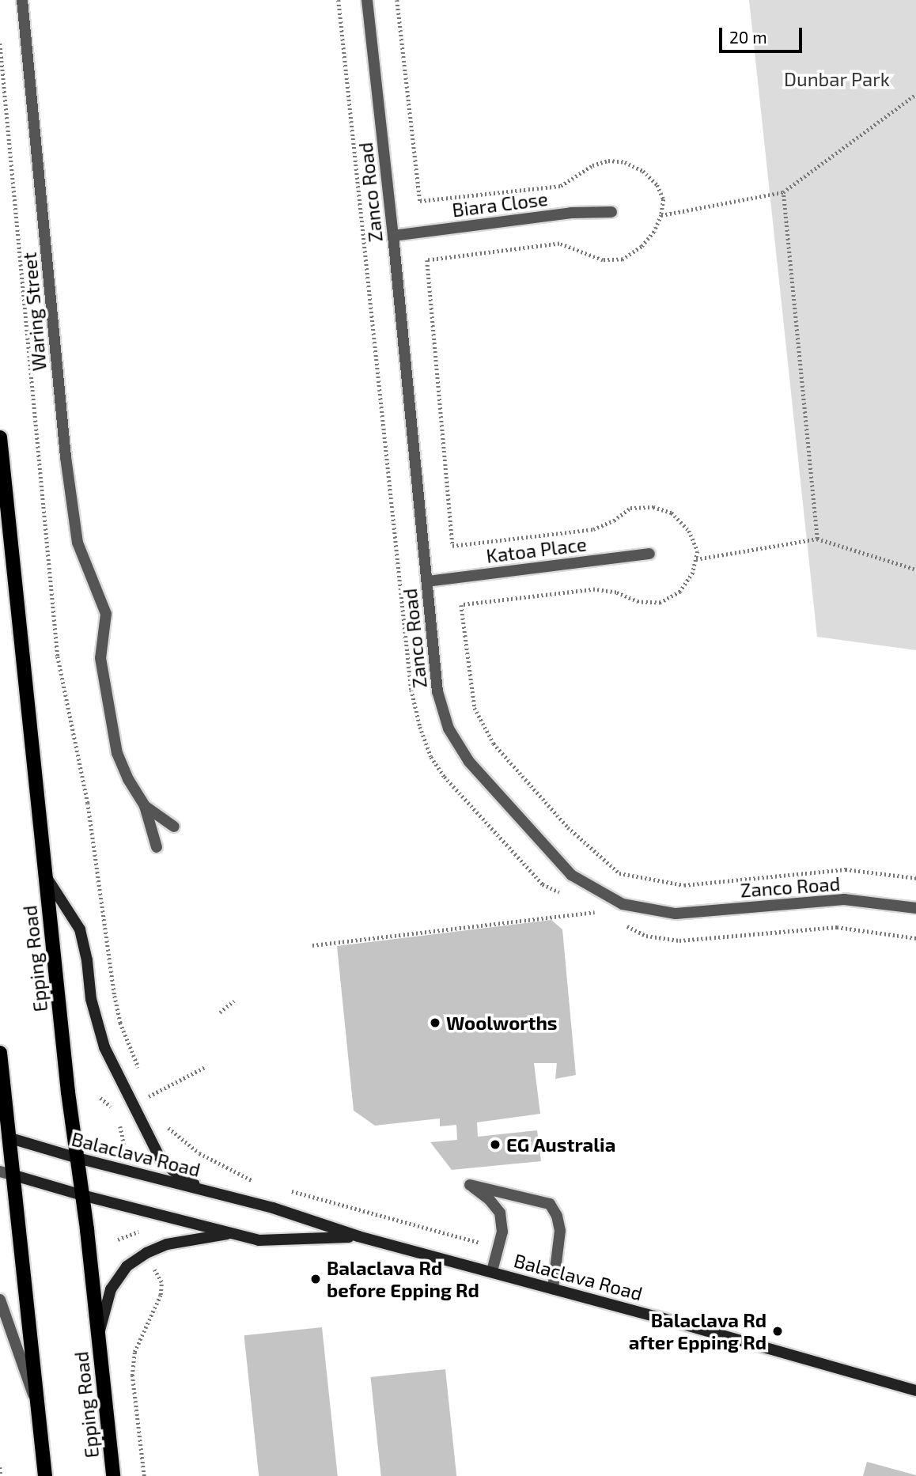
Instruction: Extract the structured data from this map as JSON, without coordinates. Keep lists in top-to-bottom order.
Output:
{
  "streets": {
    "main road": ["Epping Road", "Balaclava Road"],
    "street": [
      "Zanco Road",
      "Biara Close",
      "Waring Street",
      "Katoa Place"
    ]
  },
  "crossings": [
    ["Zanco Road", "Biara Close"],
    ["Zanco Road", "Katoa Place"],
    ["Epping Road", "Balaclava Road"]
  ],
  "parks": ["Dunbar Park"],
  "places": [
    "Woolworths",
    "EG Australia",
    "Balaclava Rd before Epping Rd",
    "Balaclava Rd after Epping Rd"
  ],
  "scale_bar": "20 m"
}
